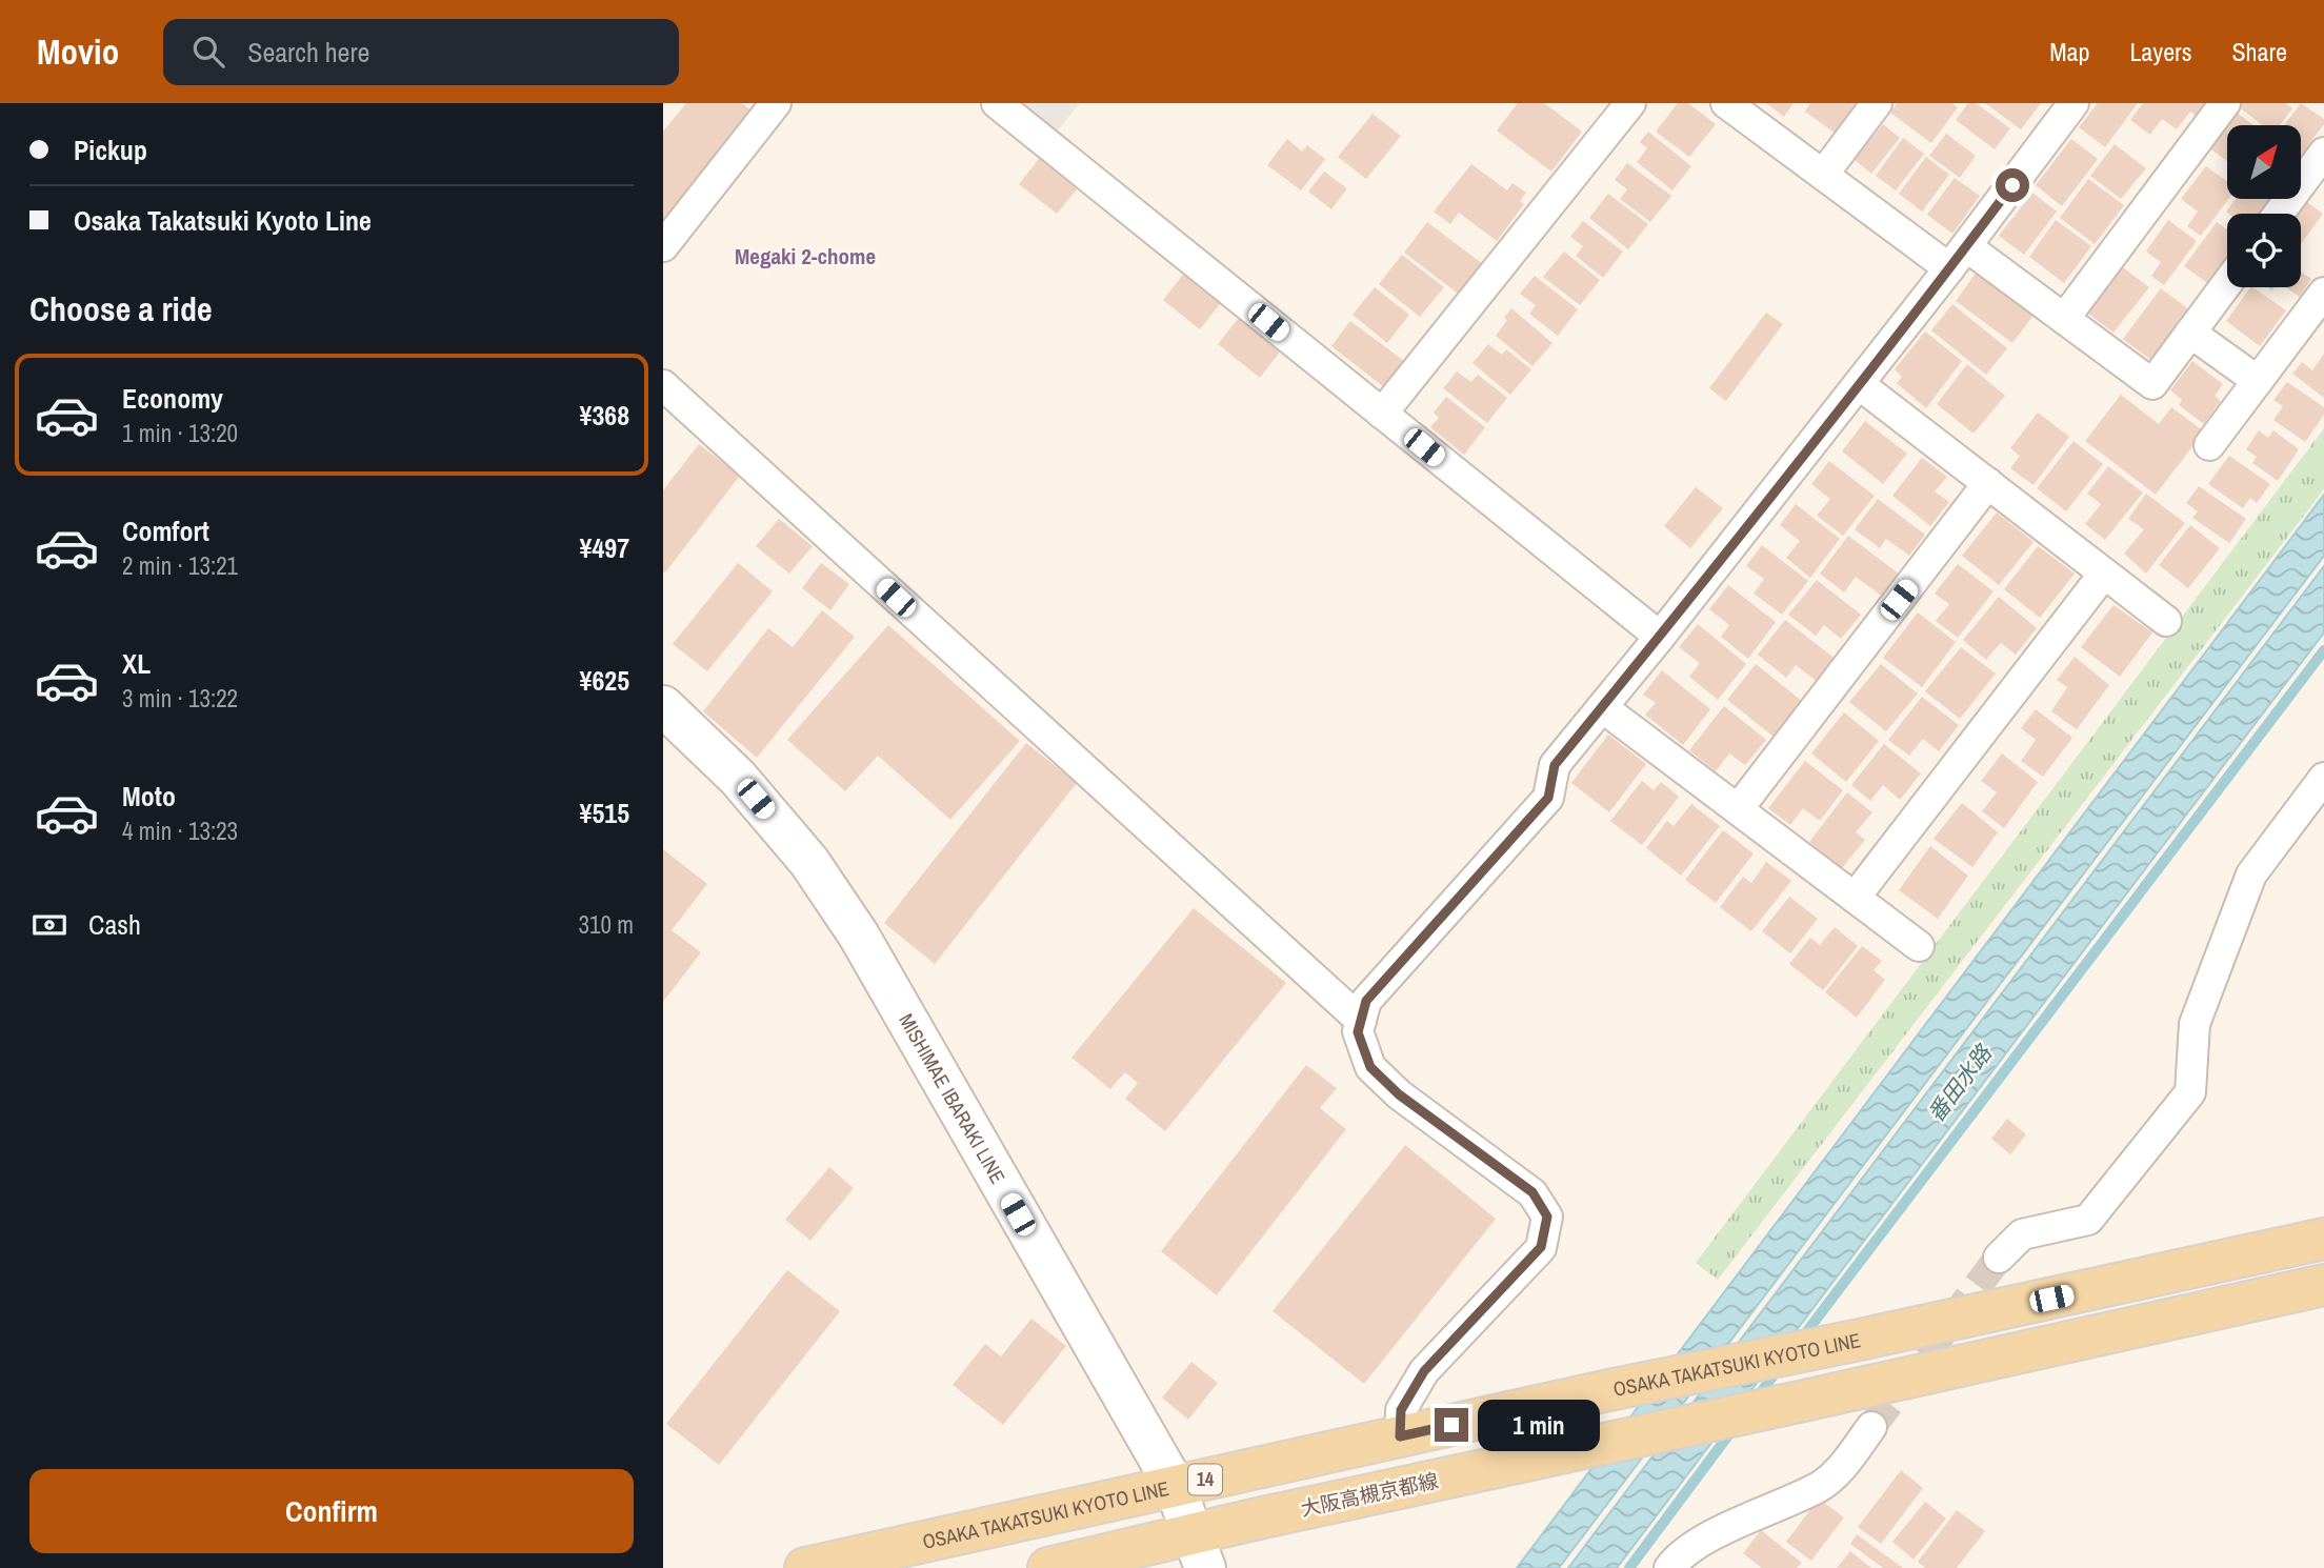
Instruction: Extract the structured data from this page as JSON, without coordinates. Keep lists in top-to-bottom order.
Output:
{
  "streets": {
    "main road": [
      "MISHIMAE IBARAKI LINE",
      "OSAKA TAKATSUKI KYOTO LINE",
      "14",
      "大阪高槻京都線"
    ]
  },
  "crossings": [
    ["MISHIMAE IBARAKI LINE", "OSAKA TAKATSUKI KYOTO LINE"],
    ["MISHIMAE IBARAKI LINE", "大阪高槻京都線"]
  ],
  "districts": ["Megaki 2-chome"],
  "water": ["番田水路"],
  "north": "top right",
  "page": {
    "header": "Movio",
    "search": "Search here",
    "nav": ["Map", "Layers", "Share"],
    "banner": ["Pickup", "Osaka Takatsuki Kyoto Line"],
    "heading": "Choose a ride",
    "list": [
      {
        "name": "Economy",
        "note": "1 min · 13:20",
        "value": "¥368"
      },
      {
        "name": "Comfort",
        "note": "2 min · 13:21",
        "value": "¥497"
      },
      {
        "name": "XL",
        "note": "3 min · 13:22",
        "value": "¥625"
      },
      {
        "name": "Moto",
        "note": "4 min · 13:23",
        "value": "¥515"
      }
    ],
    "pay": ["Cash", "310 m"],
    "bubble": "1 min",
    "buttons": "Confirm"
  }
}
